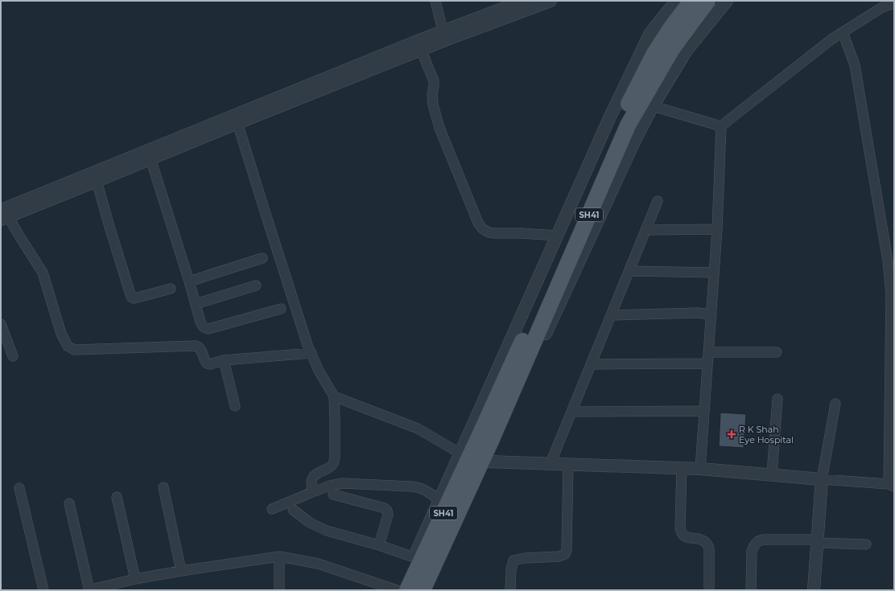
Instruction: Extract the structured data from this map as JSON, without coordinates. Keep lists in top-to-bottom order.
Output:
{
  "streets": {
    "main road": ["SH41"]
  },
  "places": {
    "health": ["R K Shah Eye Hospital"]
  }
}
